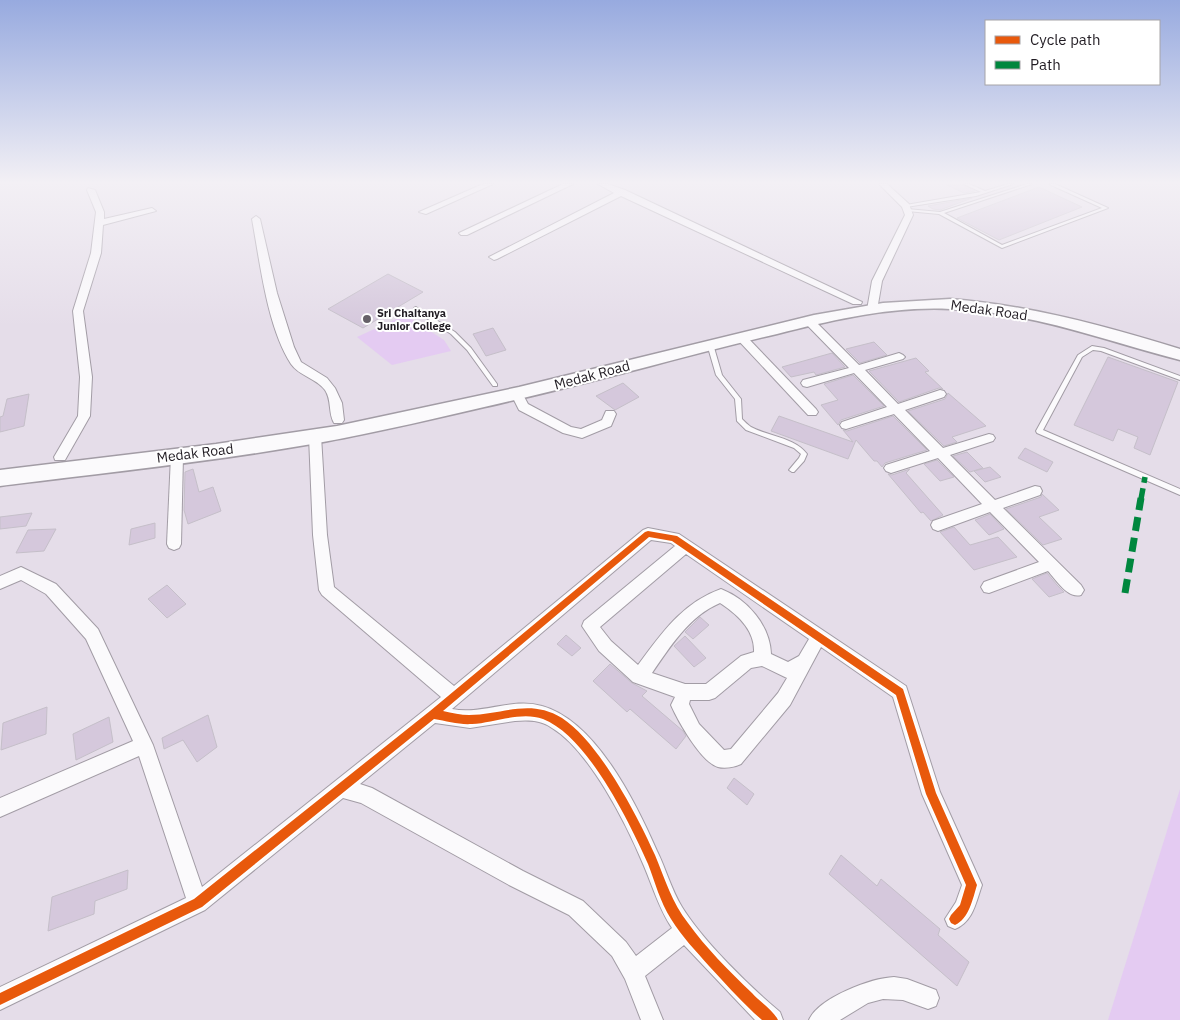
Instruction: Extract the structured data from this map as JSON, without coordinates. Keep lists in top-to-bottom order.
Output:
{
  "streets": {
    "main road": ["Medak Road"]
  },
  "places": ["Sri Chaitanya Junior College"],
  "legend": ["Cycle path", "Path"]
}
